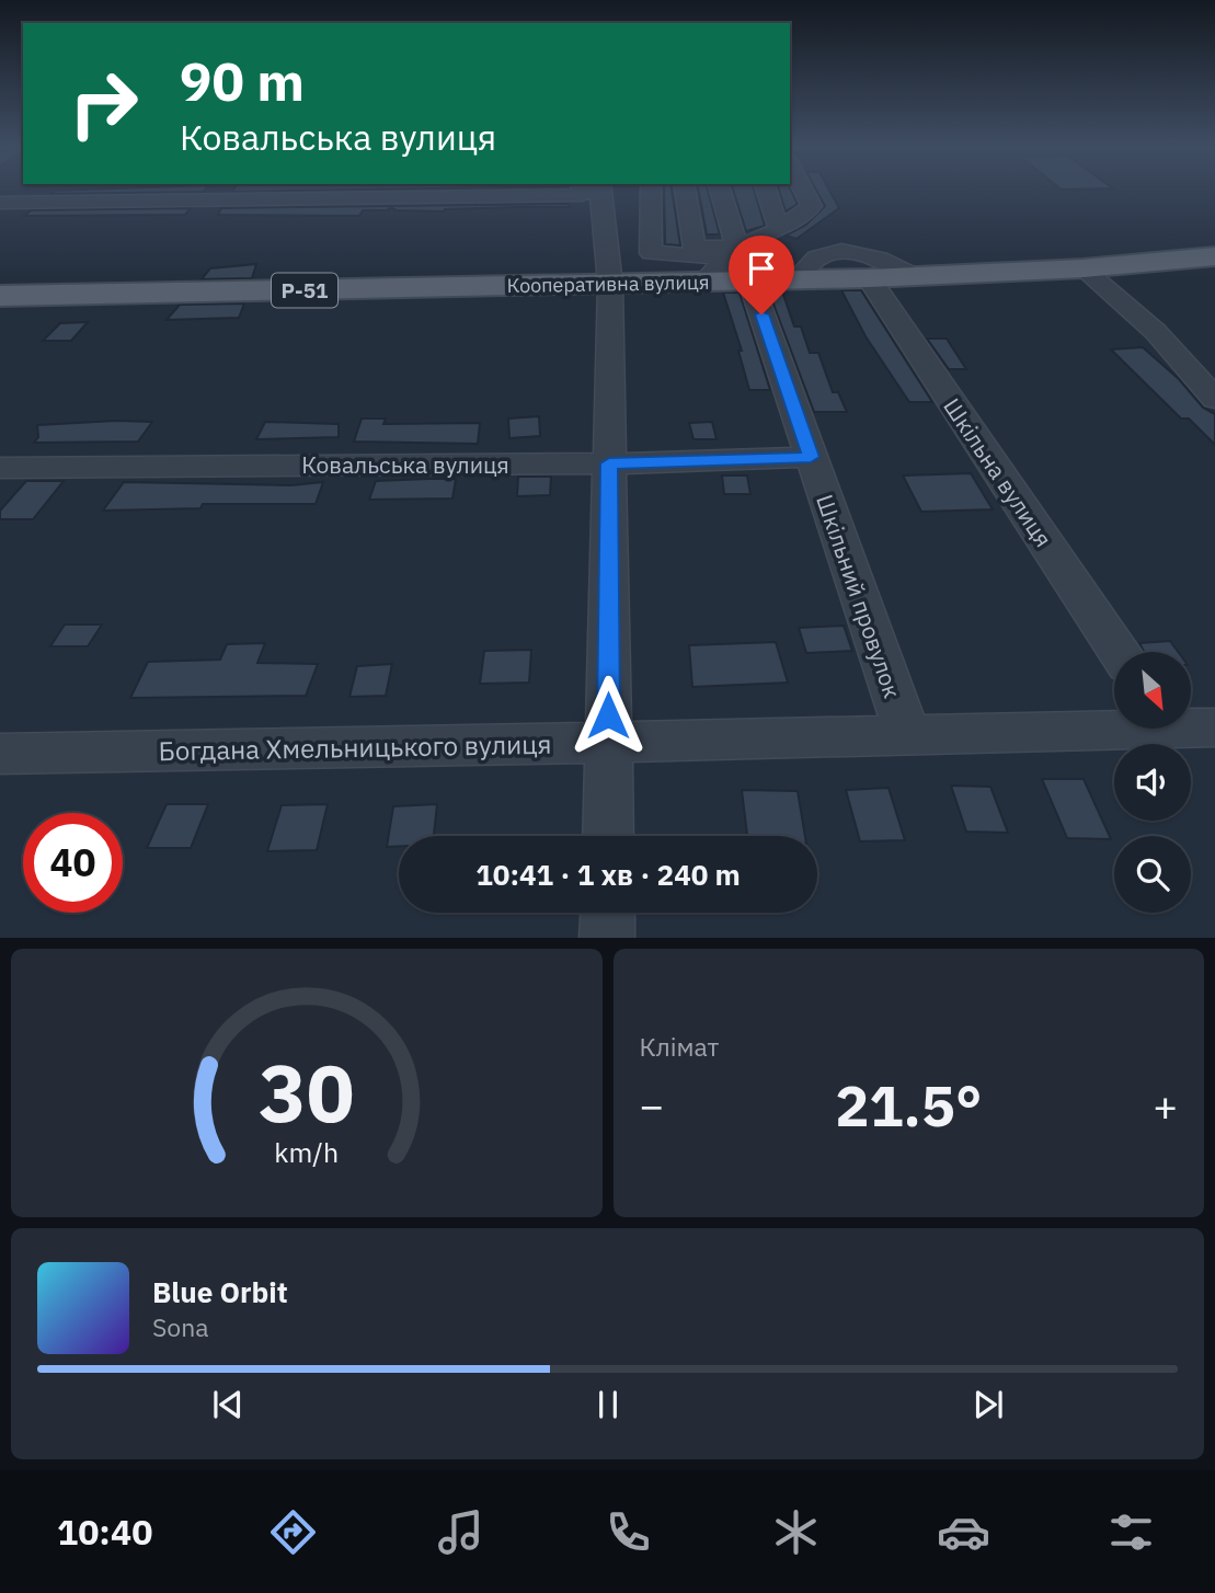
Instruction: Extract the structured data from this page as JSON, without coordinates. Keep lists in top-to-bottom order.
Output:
{
  "streets": {
    "main road": ["Кооперативна вулиця", "Р-51"],
    "street": [
      "Ковальська вулиця",
      "Шкільна вулиця",
      "Шкільний провулок",
      "Богдана Хмельницького вулиця"
    ]
  },
  "crossings": [
    ["Кооперативна вулиця", "Шкільна вулиця"],
    ["Кооперативна вулиця", "Шкільний провулок"],
    ["Ковальська вулиця", "Шкільний провулок"],
    ["Шкільний провулок", "Богдана Хмельницького вулиця"]
  ],
  "north": "bottom right",
  "page": {
    "turn": ["90 m", "Ковальська вулиця"],
    "limit": "40",
    "trip": "10:41 · 1 хв · 240 m",
    "tile": "Клімат",
    "heat": ["−", "21.5°", "+"],
    "song": ["Blue Orbit", "Sona"],
    "tabs": "10:40",
    "gauge": ["30", "km/h"]
  }
}
